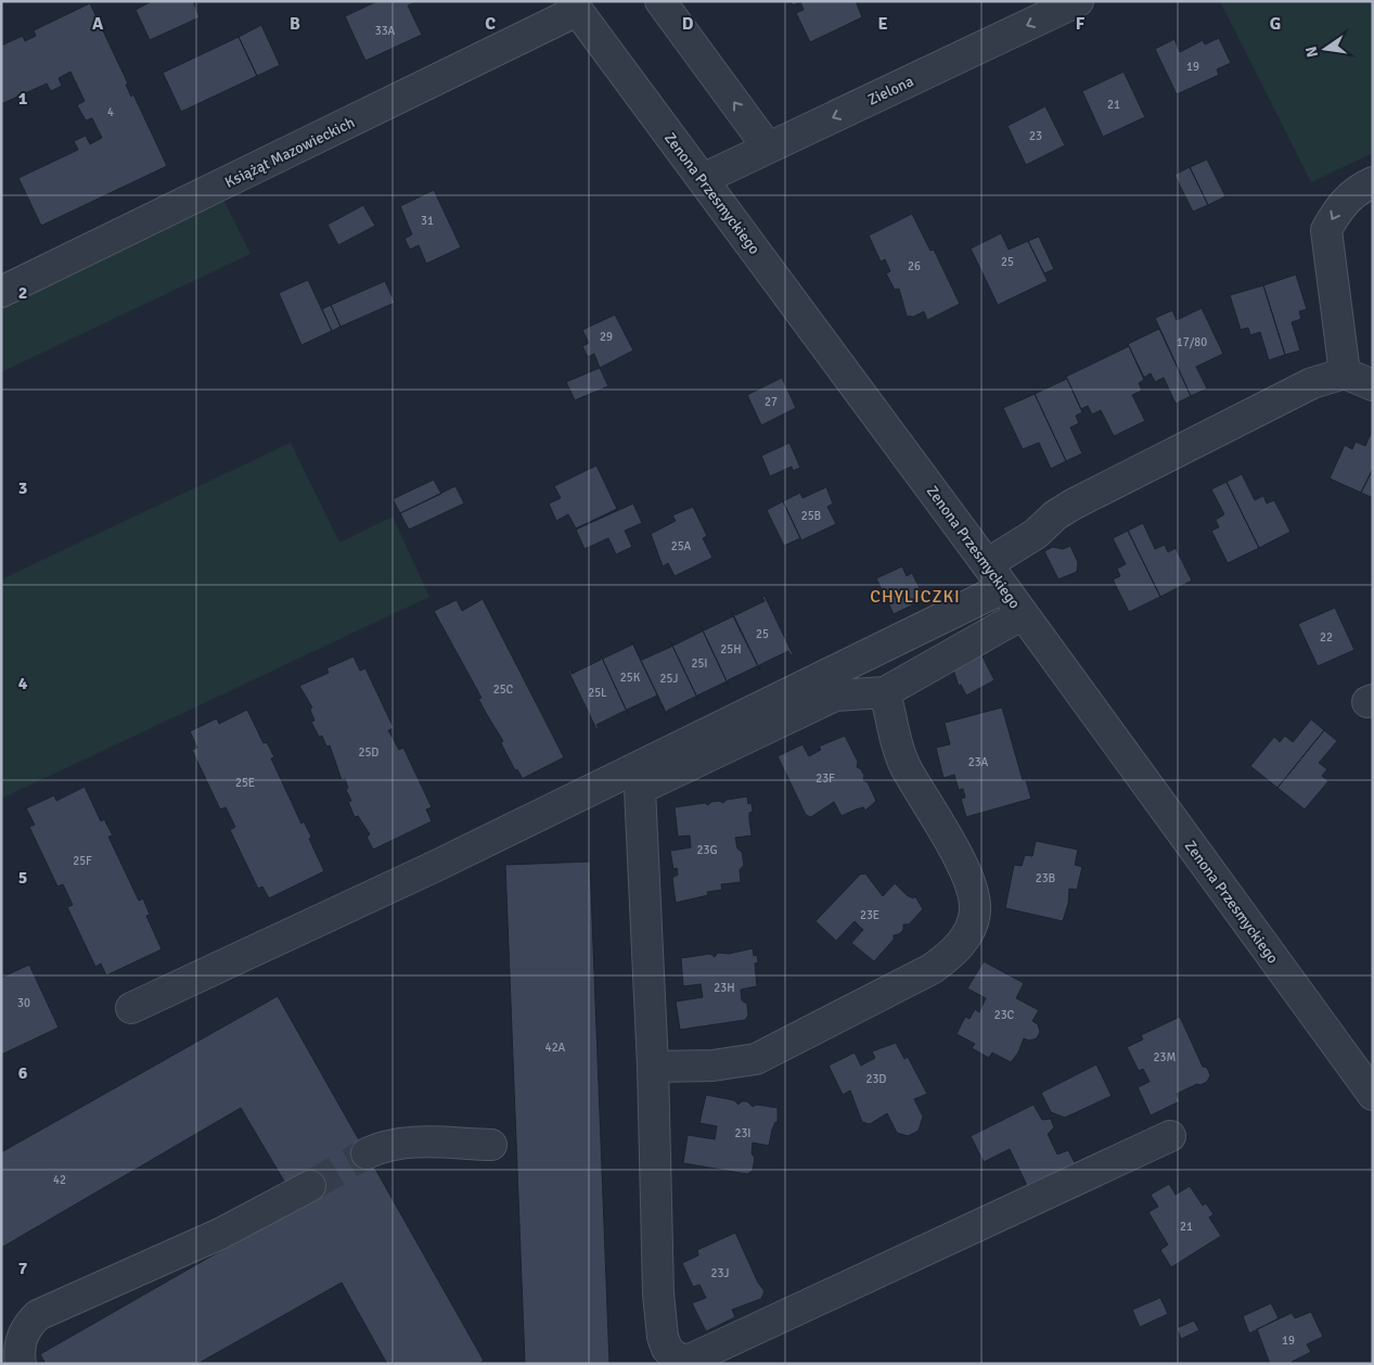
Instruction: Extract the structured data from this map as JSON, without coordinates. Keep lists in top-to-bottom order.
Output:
{
  "streets": {
    "street": ["Zielona", "Książąt Mazowieckich", "Zenona Przesmyckiego"]
  },
  "crossings": [
    ["Zielona", "Zenona Przesmyckiego"],
    ["Książąt Mazowieckich", "Zenona Przesmyckiego"]
  ],
  "one_way": ["Zielona"],
  "districts": ["CHYLICZKI"],
  "house_numbers": [
    "33A",
    "19",
    "21",
    "4",
    "23",
    "31",
    "25",
    "26",
    "29",
    "17/80",
    "27",
    "25B",
    "25A",
    "25",
    "22",
    "25H",
    "25I",
    "25K",
    "25J",
    "25C",
    "25L",
    "25D",
    "23A",
    "23F",
    "25E",
    "23G",
    "25F",
    "23B",
    "23E",
    "23H",
    "30",
    "23C",
    "42A",
    "23M",
    "23D",
    "23I",
    "42",
    "21",
    "23J",
    "19"
  ],
  "north": "left",
  "grid": {
    "columns": [
      "A",
      "B",
      "C",
      "D",
      "E",
      "F",
      "G"
    ],
    "rows": [
      "1",
      "2",
      "3",
      "4",
      "5",
      "6",
      "7"
    ]
  }
}
